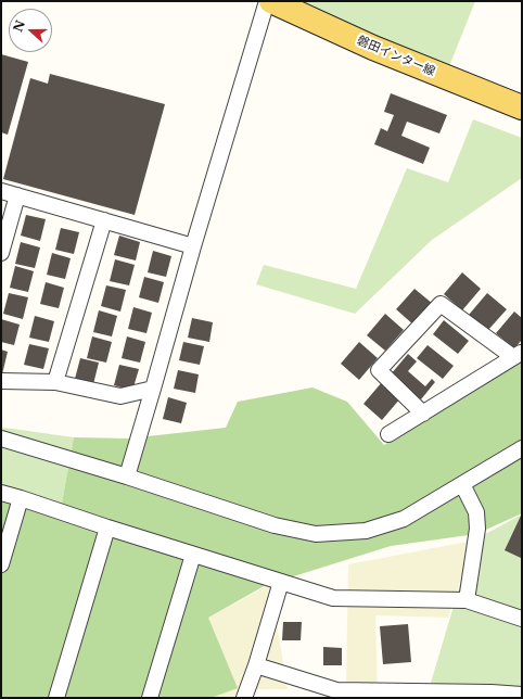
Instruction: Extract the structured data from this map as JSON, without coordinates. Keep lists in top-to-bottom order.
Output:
{
  "streets": {
    "main road": ["磐田インター線"]
  },
  "north": "left"
}
